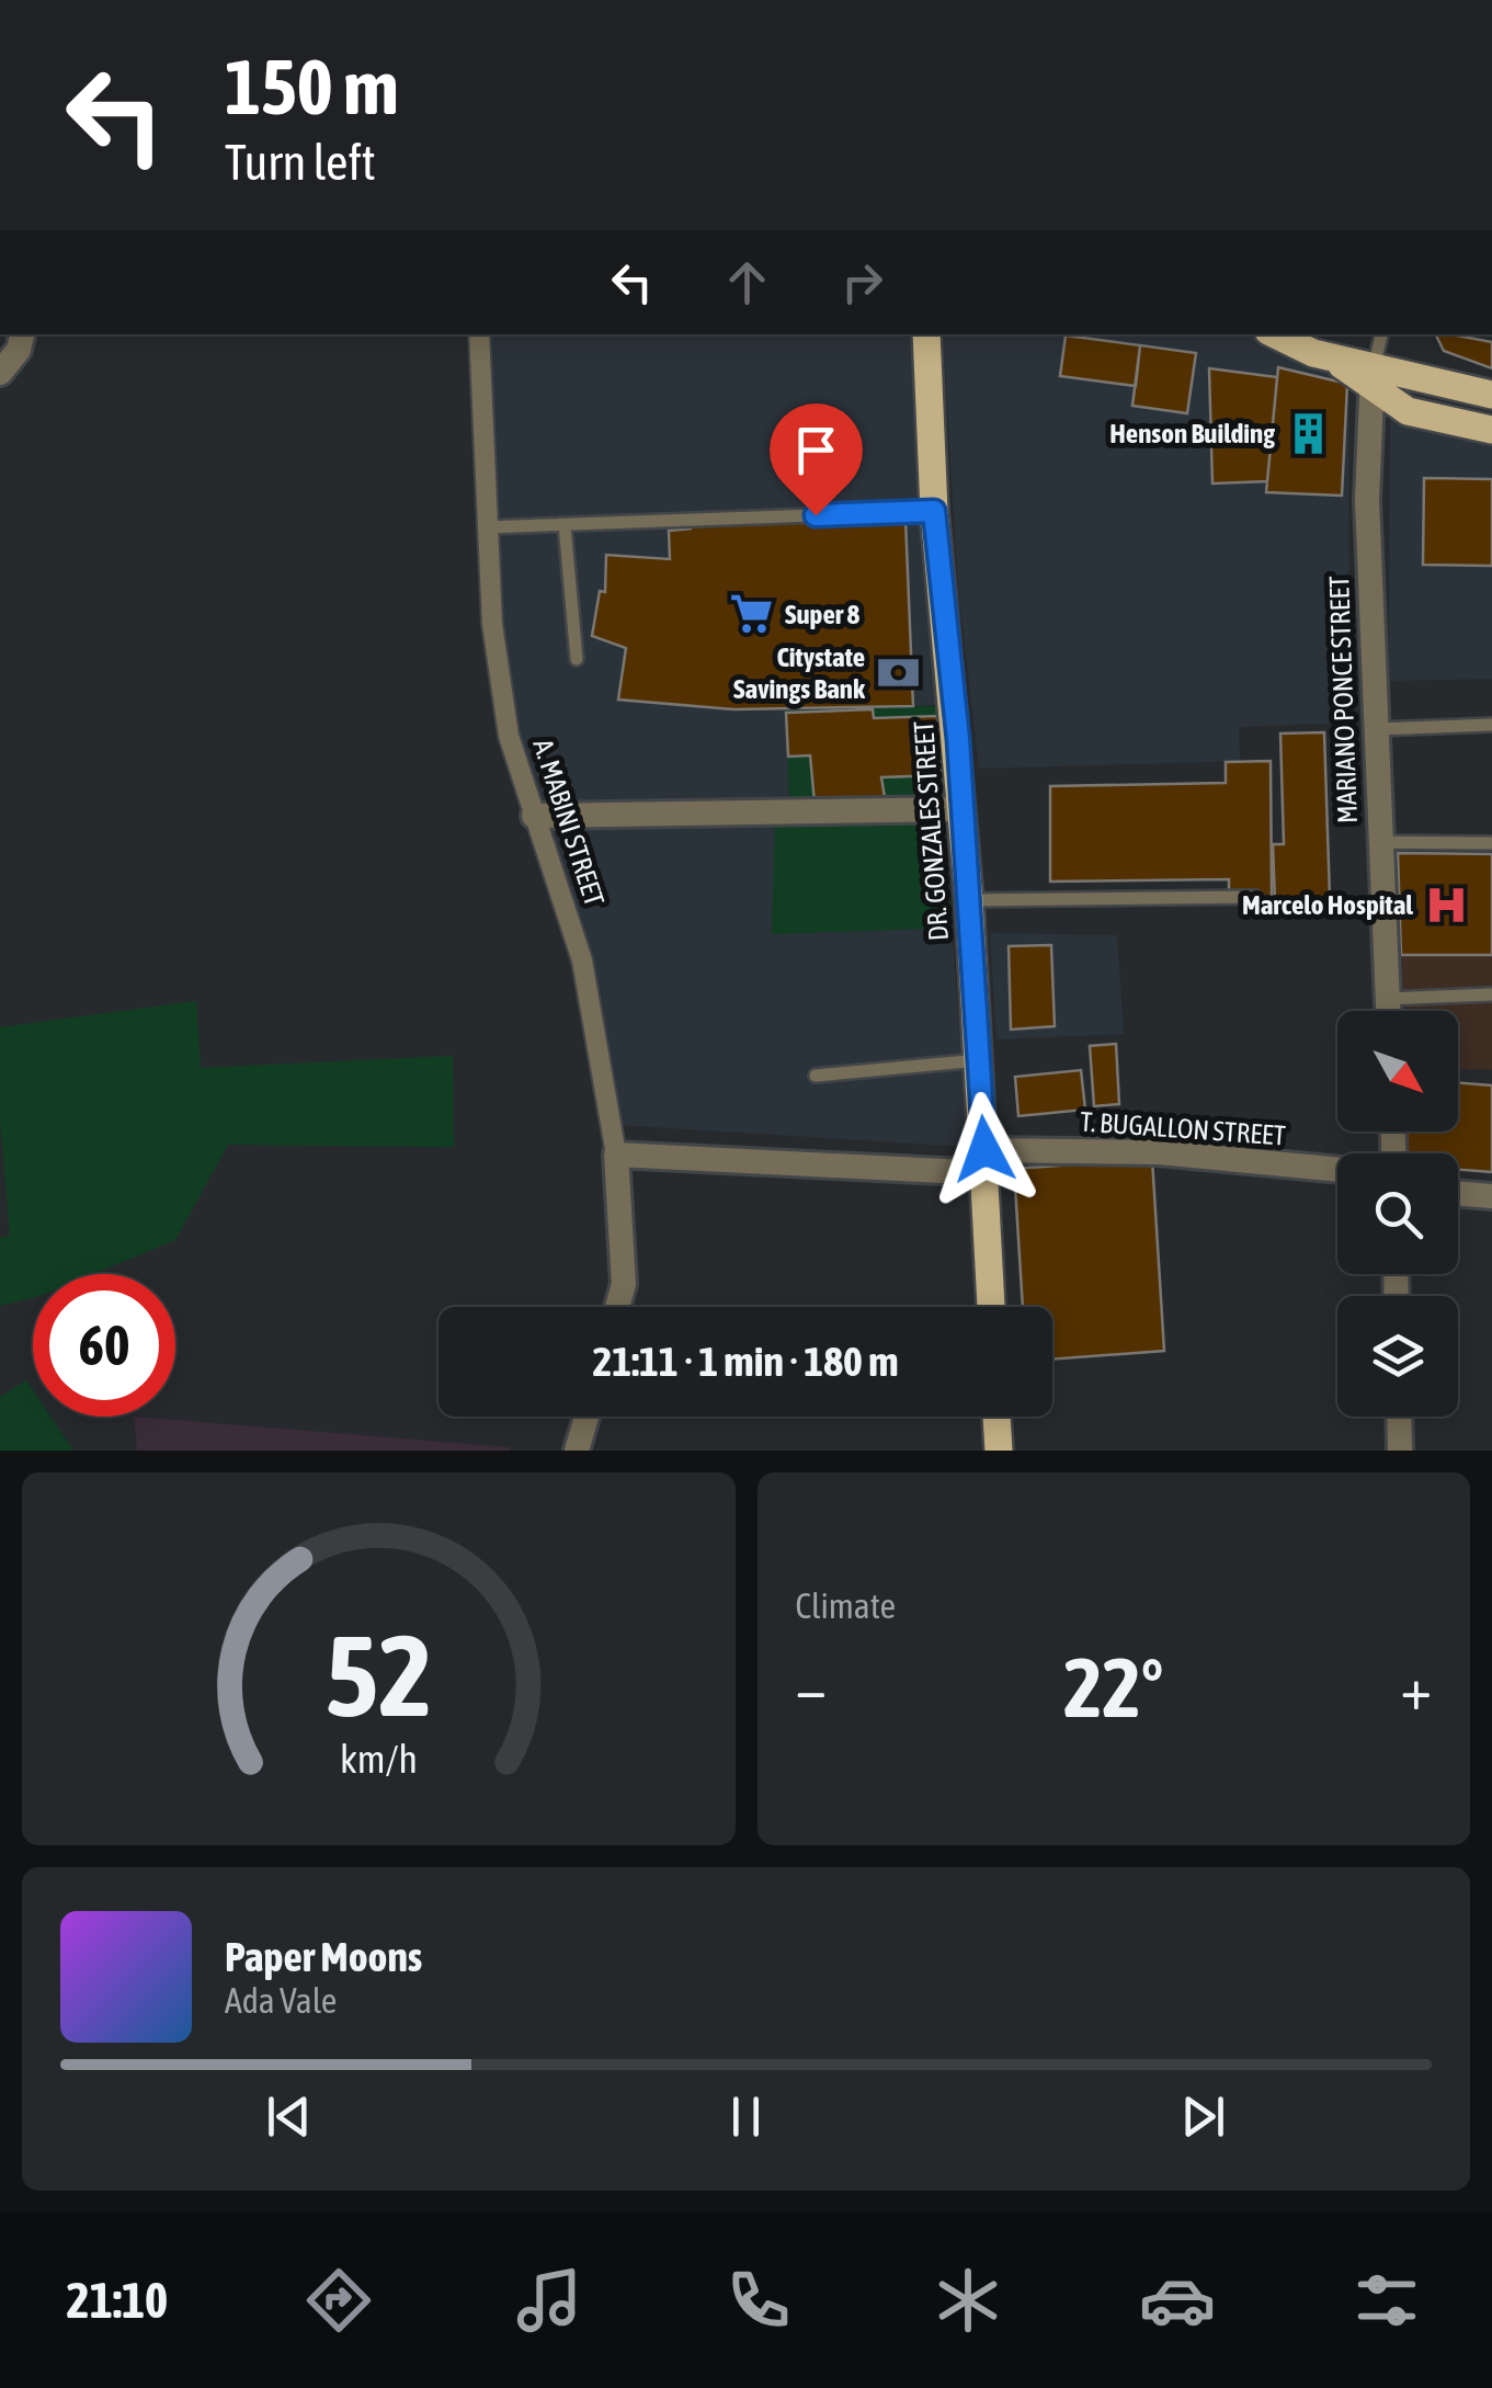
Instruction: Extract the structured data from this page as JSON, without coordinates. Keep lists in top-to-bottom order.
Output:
{
  "streets": {
    "main road": ["DR. GONZALES STREET"],
    "street": ["MARIANO PONCE STREET", "A. MABINI STREET", "T. BUGALLON STREET"]
  },
  "crossings": [
    ["A. MABINI STREET", "T. BUGALLON STREET"],
    ["DR. GONZALES STREET", "T. BUGALLON STREET"]
  ],
  "places": {
    "building": ["Henson Building"],
    "supermarket": ["Super 8"],
    "bank": ["Citystate Savings Bank"],
    "hospital": ["Marcelo Hospital"]
  },
  "north": "bottom right",
  "page": {
    "turn": ["150 m", "Turn left"],
    "limit": "60",
    "trip": "21:11 · 1 min · 180 m",
    "tile": "Climate",
    "heat": ["−", "22°", "+"],
    "song": ["Paper Moons", "Ada Vale"],
    "tabs": "21:10",
    "gauge": ["52", "km/h"]
  }
}
